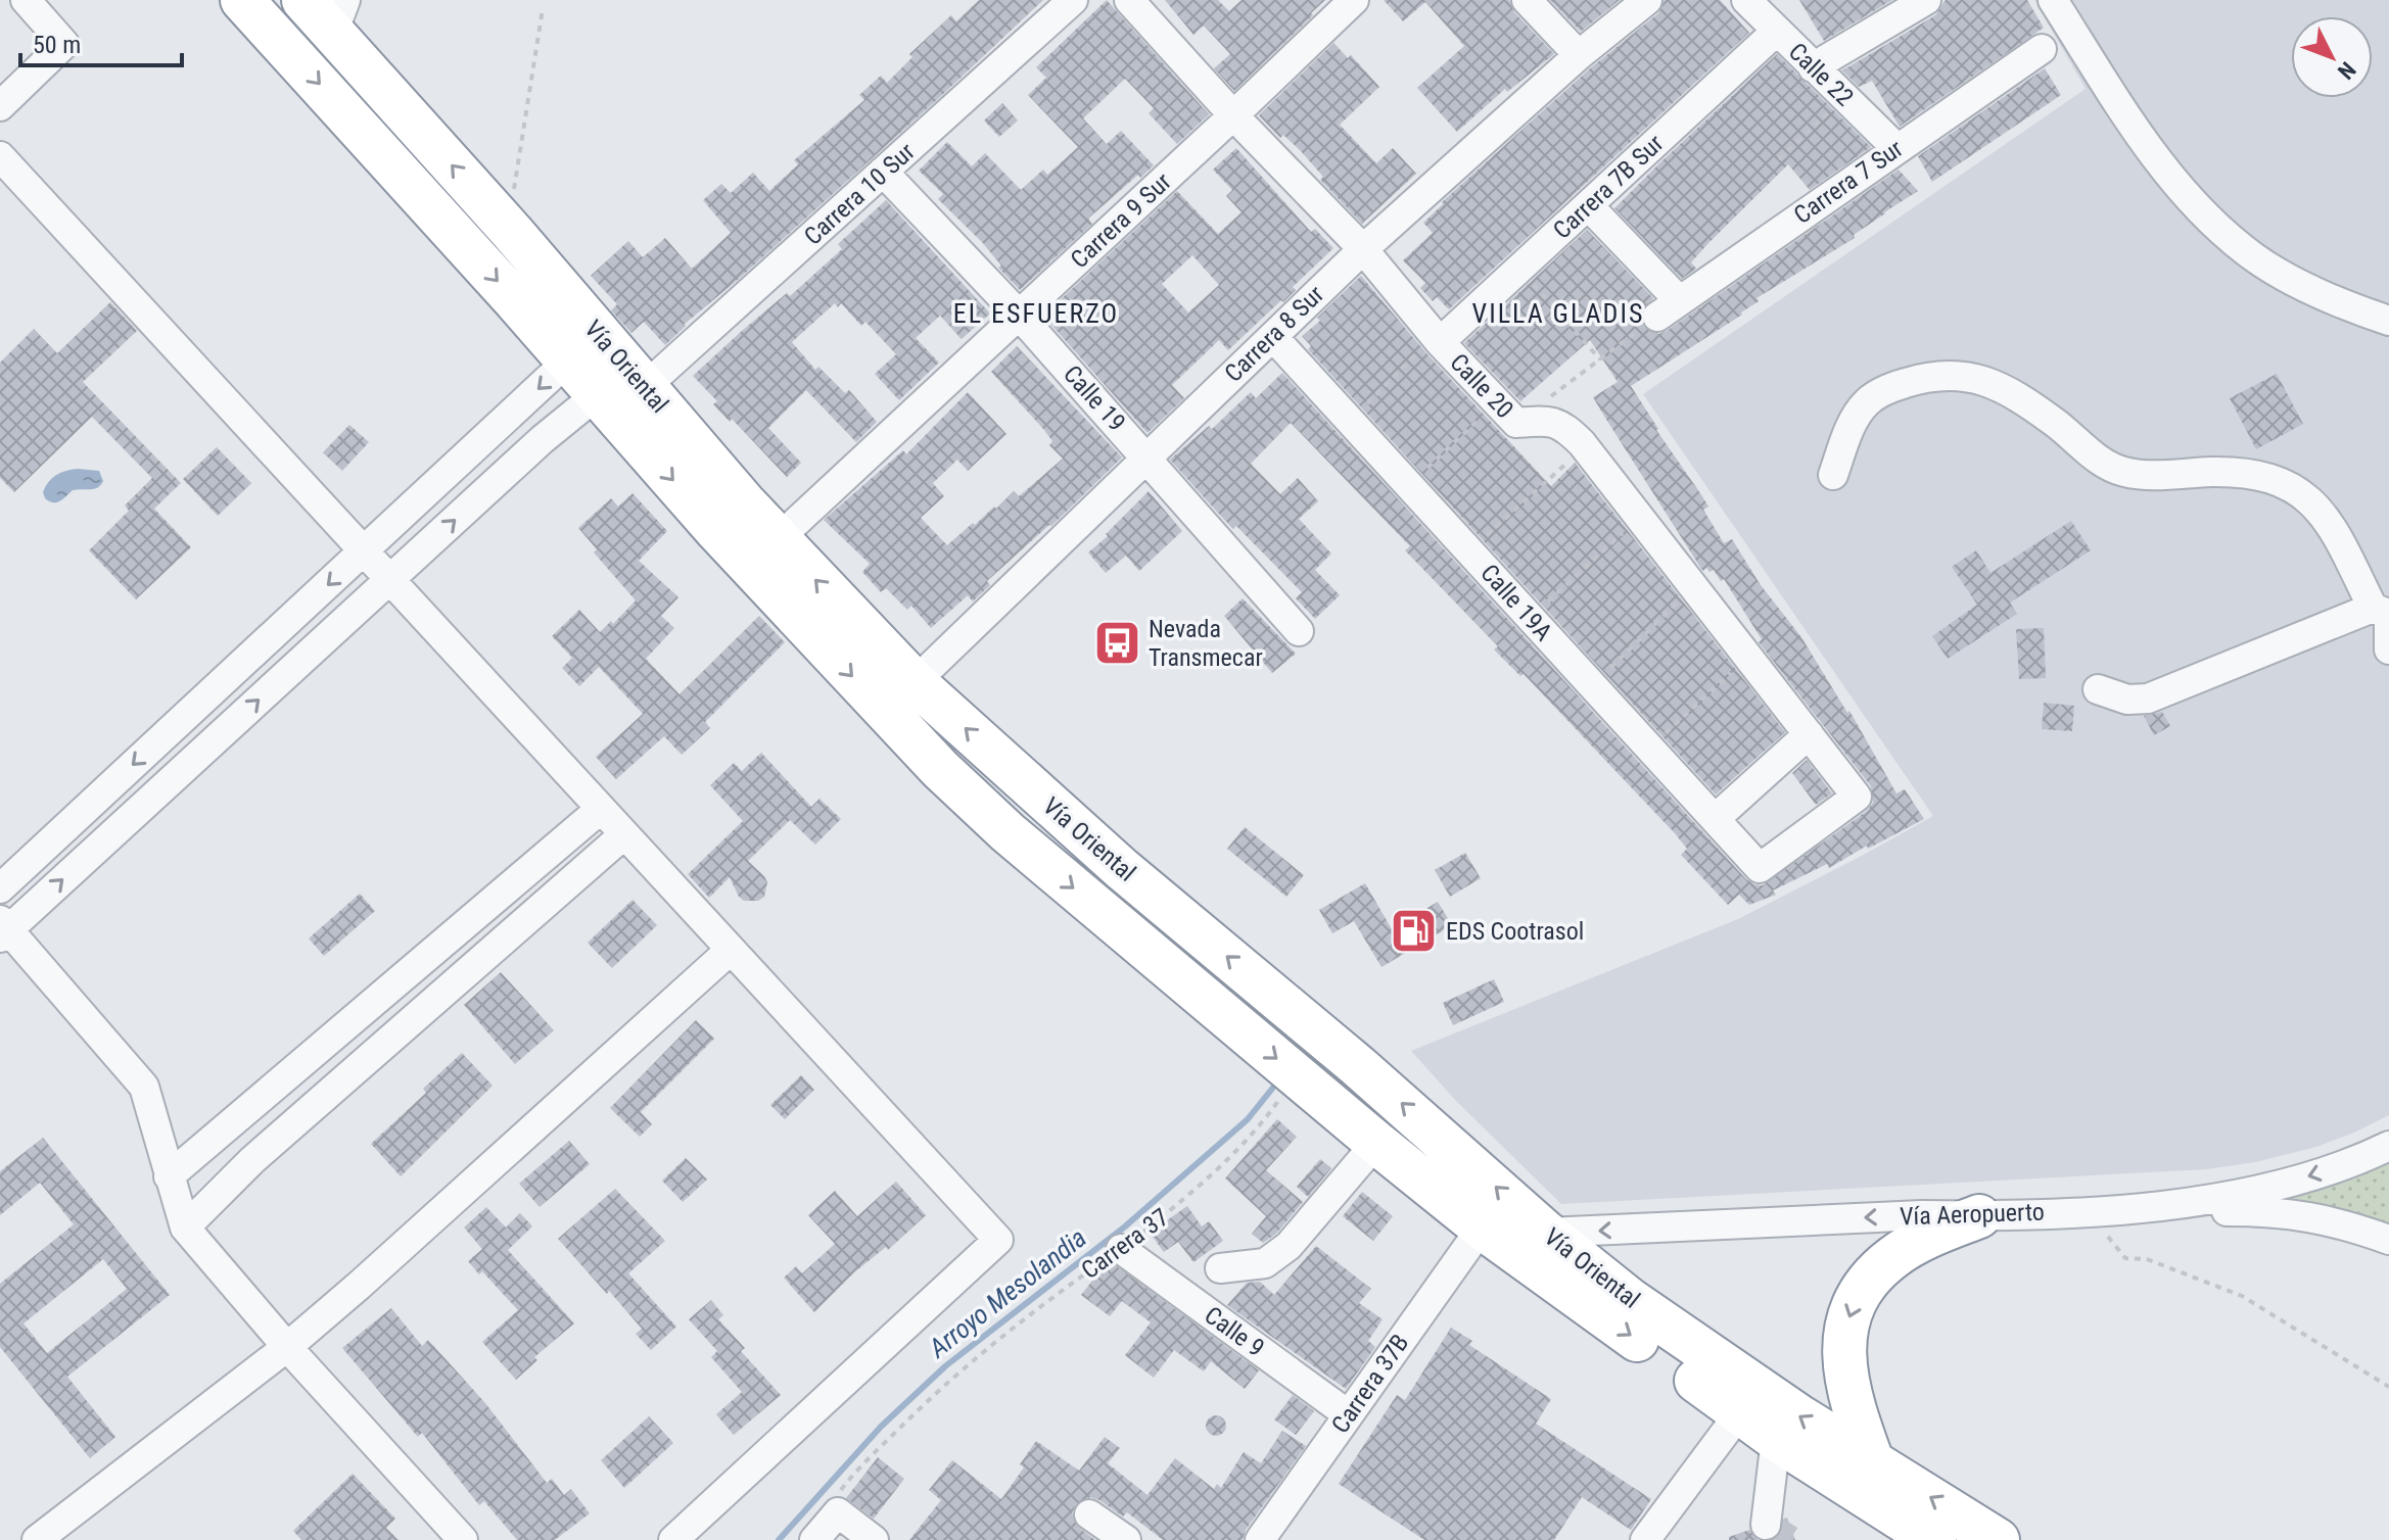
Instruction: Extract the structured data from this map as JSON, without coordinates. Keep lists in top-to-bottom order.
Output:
{
  "streets": {
    "highway": ["Vía Oriental"],
    "street": [
      "Calle 22",
      "Carrera 7 Sur",
      "Carrera 7B Sur",
      "Carrera 10 Sur",
      "Carrera 9 Sur",
      "Carrera 8 Sur",
      "Calle 20",
      "Calle 19",
      "Calle 19A",
      "Vía Aeropuerto",
      "Calle 9",
      "Carrera 37B"
    ],
    "path": ["Carrera 37"]
  },
  "crossings": [
    ["Calle 22", "Carrera 7 Sur"],
    ["Calle 22", "Carrera 7B Sur"],
    ["Carrera 7B Sur", "Calle 20"],
    ["Carrera 10 Sur", "Vía Oriental"],
    ["Carrera 10 Sur", "Calle 19"],
    ["Carrera 9 Sur", "Vía Oriental"],
    ["Carrera 9 Sur", "Calle 20"],
    ["Carrera 9 Sur", "Calle 19"],
    ["Carrera 8 Sur", "Vía Oriental"],
    ["Carrera 8 Sur", "Calle 20"],
    ["Carrera 8 Sur", "Calle 19"],
    ["Carrera 8 Sur", "Calle 19A"],
    ["Vía Oriental", "Vía Aeropuerto"],
    ["Vía Oriental", "Carrera 37"],
    ["Vía Oriental", "Carrera 37B"],
    ["Calle 20", "Calle 19A"],
    ["Carrera 37", "Calle 9"],
    ["Calle 9", "Carrera 37B"]
  ],
  "districts": ["EL ESFUERZO", "VILLA GLADIS"],
  "water": ["Arroyo Mesolandia"],
  "places": {
    "bus stop": ["Nevada Transmecar"],
    "fuel station": ["EDS Cootrasol"]
  },
  "scale_bar": "50 m",
  "north": "bottom right"
}
